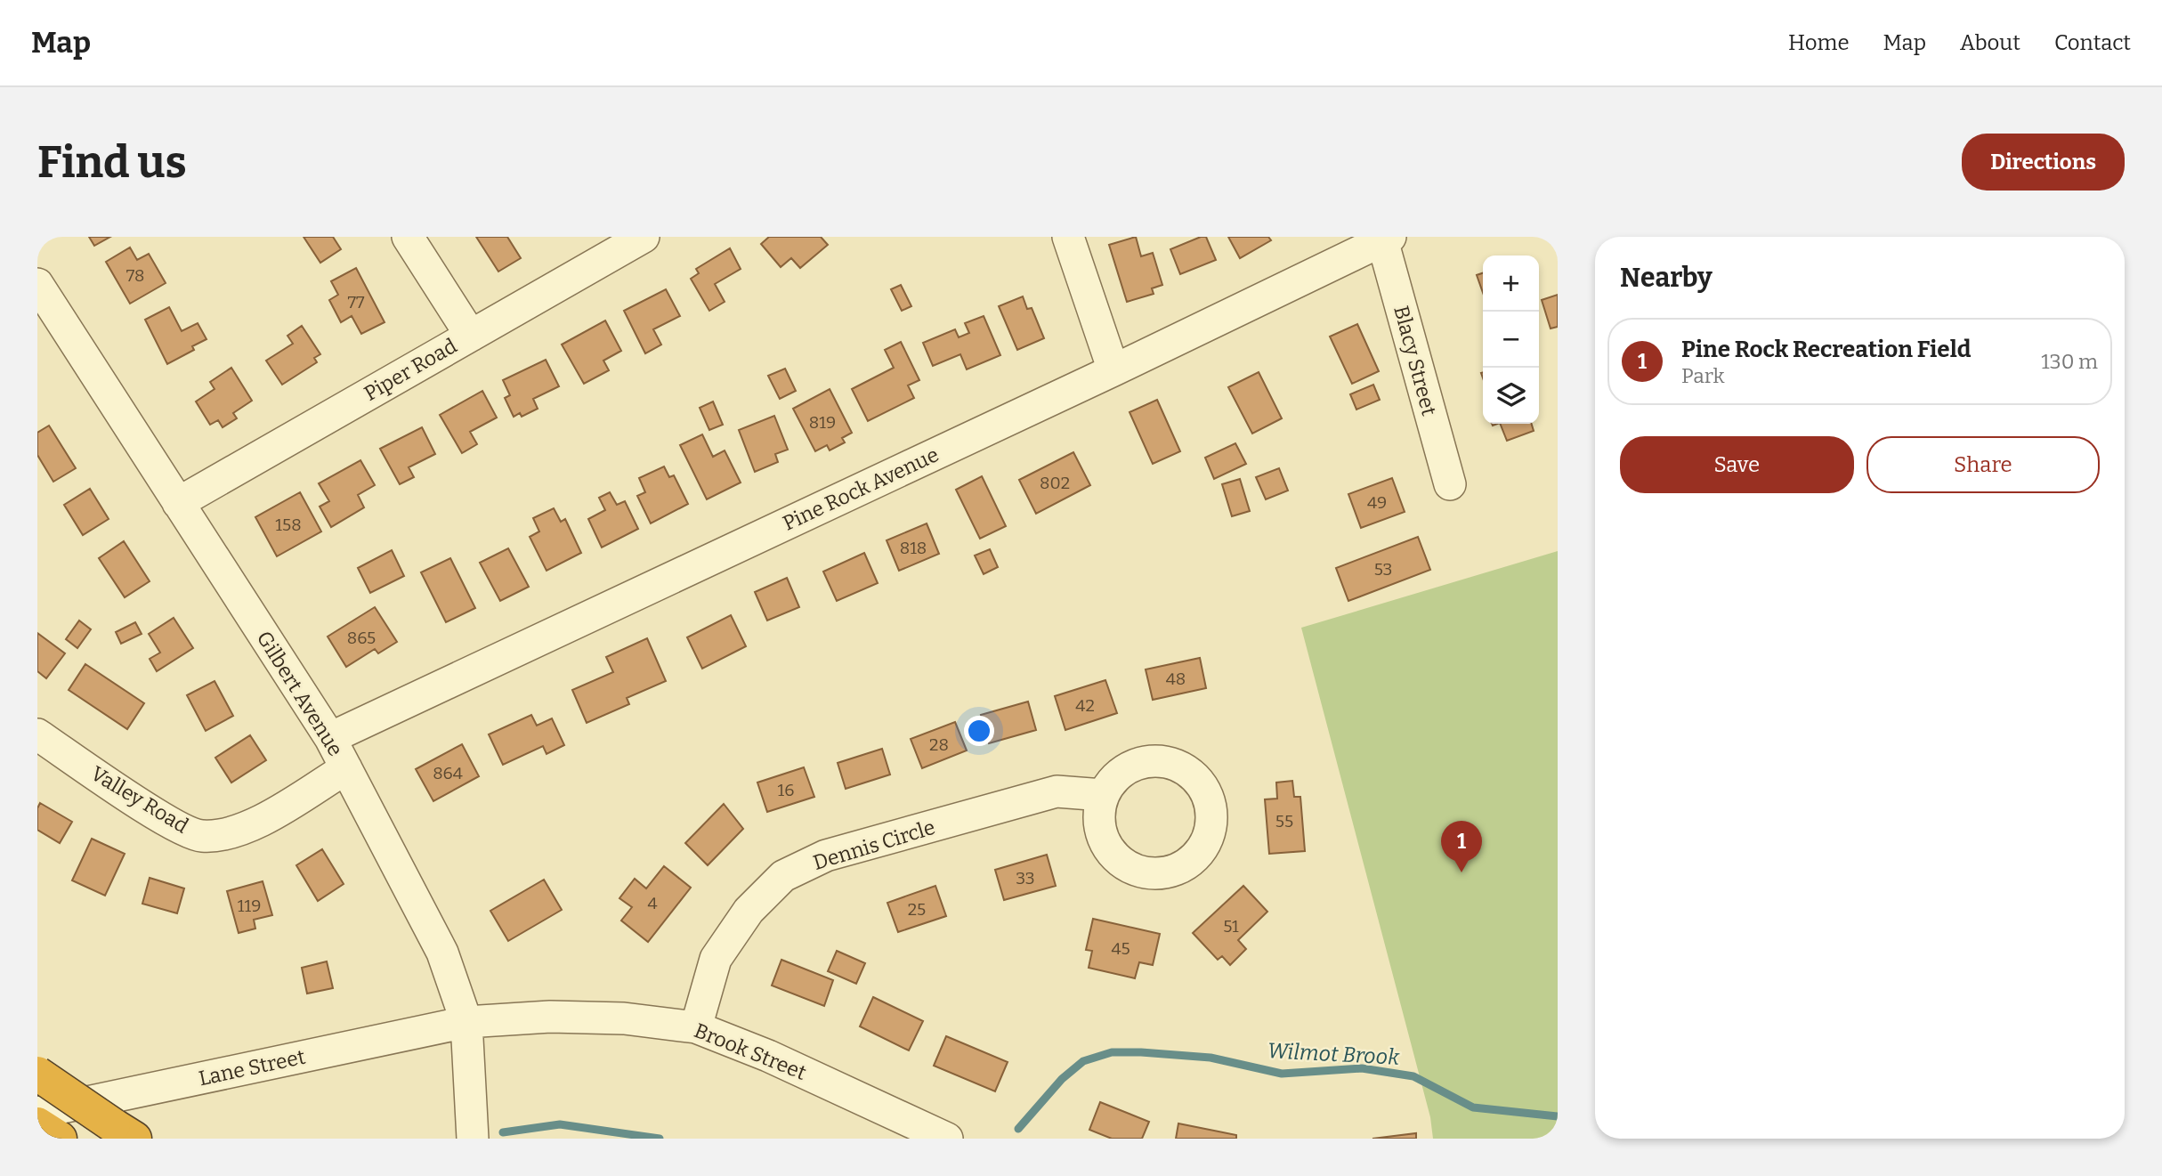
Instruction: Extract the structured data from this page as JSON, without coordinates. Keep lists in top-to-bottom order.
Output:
{
  "streets": {
    "street": [
      "Blacy Street",
      "Piper Road",
      "Pine Rock Avenue",
      "Gilbert Avenue",
      "Valley Road",
      "Dennis Circle",
      "Brook Street",
      "Lane Street"
    ]
  },
  "crossings": [
    ["Blacy Street", "Pine Rock Avenue"],
    ["Piper Road", "Gilbert Avenue"],
    ["Pine Rock Avenue", "Gilbert Avenue"],
    ["Gilbert Avenue", "Valley Road"],
    ["Gilbert Avenue", "Brook Street"],
    ["Gilbert Avenue", "Lane Street"],
    ["Dennis Circle", "Brook Street"],
    ["Brook Street", "Lane Street"]
  ],
  "water": ["Wilmot Brook"],
  "house_numbers": [
    "78",
    "77",
    "819",
    "802",
    "49",
    "158",
    "818",
    "53",
    "865",
    "48",
    "42",
    "28",
    "864",
    "16",
    "55",
    "33",
    "4",
    "119",
    "25",
    "51",
    "45"
  ],
  "page": {
    "header": "Map",
    "nav": [
      "Home",
      "Map",
      "About",
      "Contact"
    ],
    "buttons": [
      "Directions",
      ["Save", "Share"]
    ],
    "title": "Find us",
    "heading": "Nearby",
    "map_buttons": ["+", "−"],
    "list": [
      {
        "mark": "1",
        "name": "Pine Rock Recreation Field",
        "note": "Park",
        "value": "130 m"
      }
    ],
    "pins": "1"
  }
}
